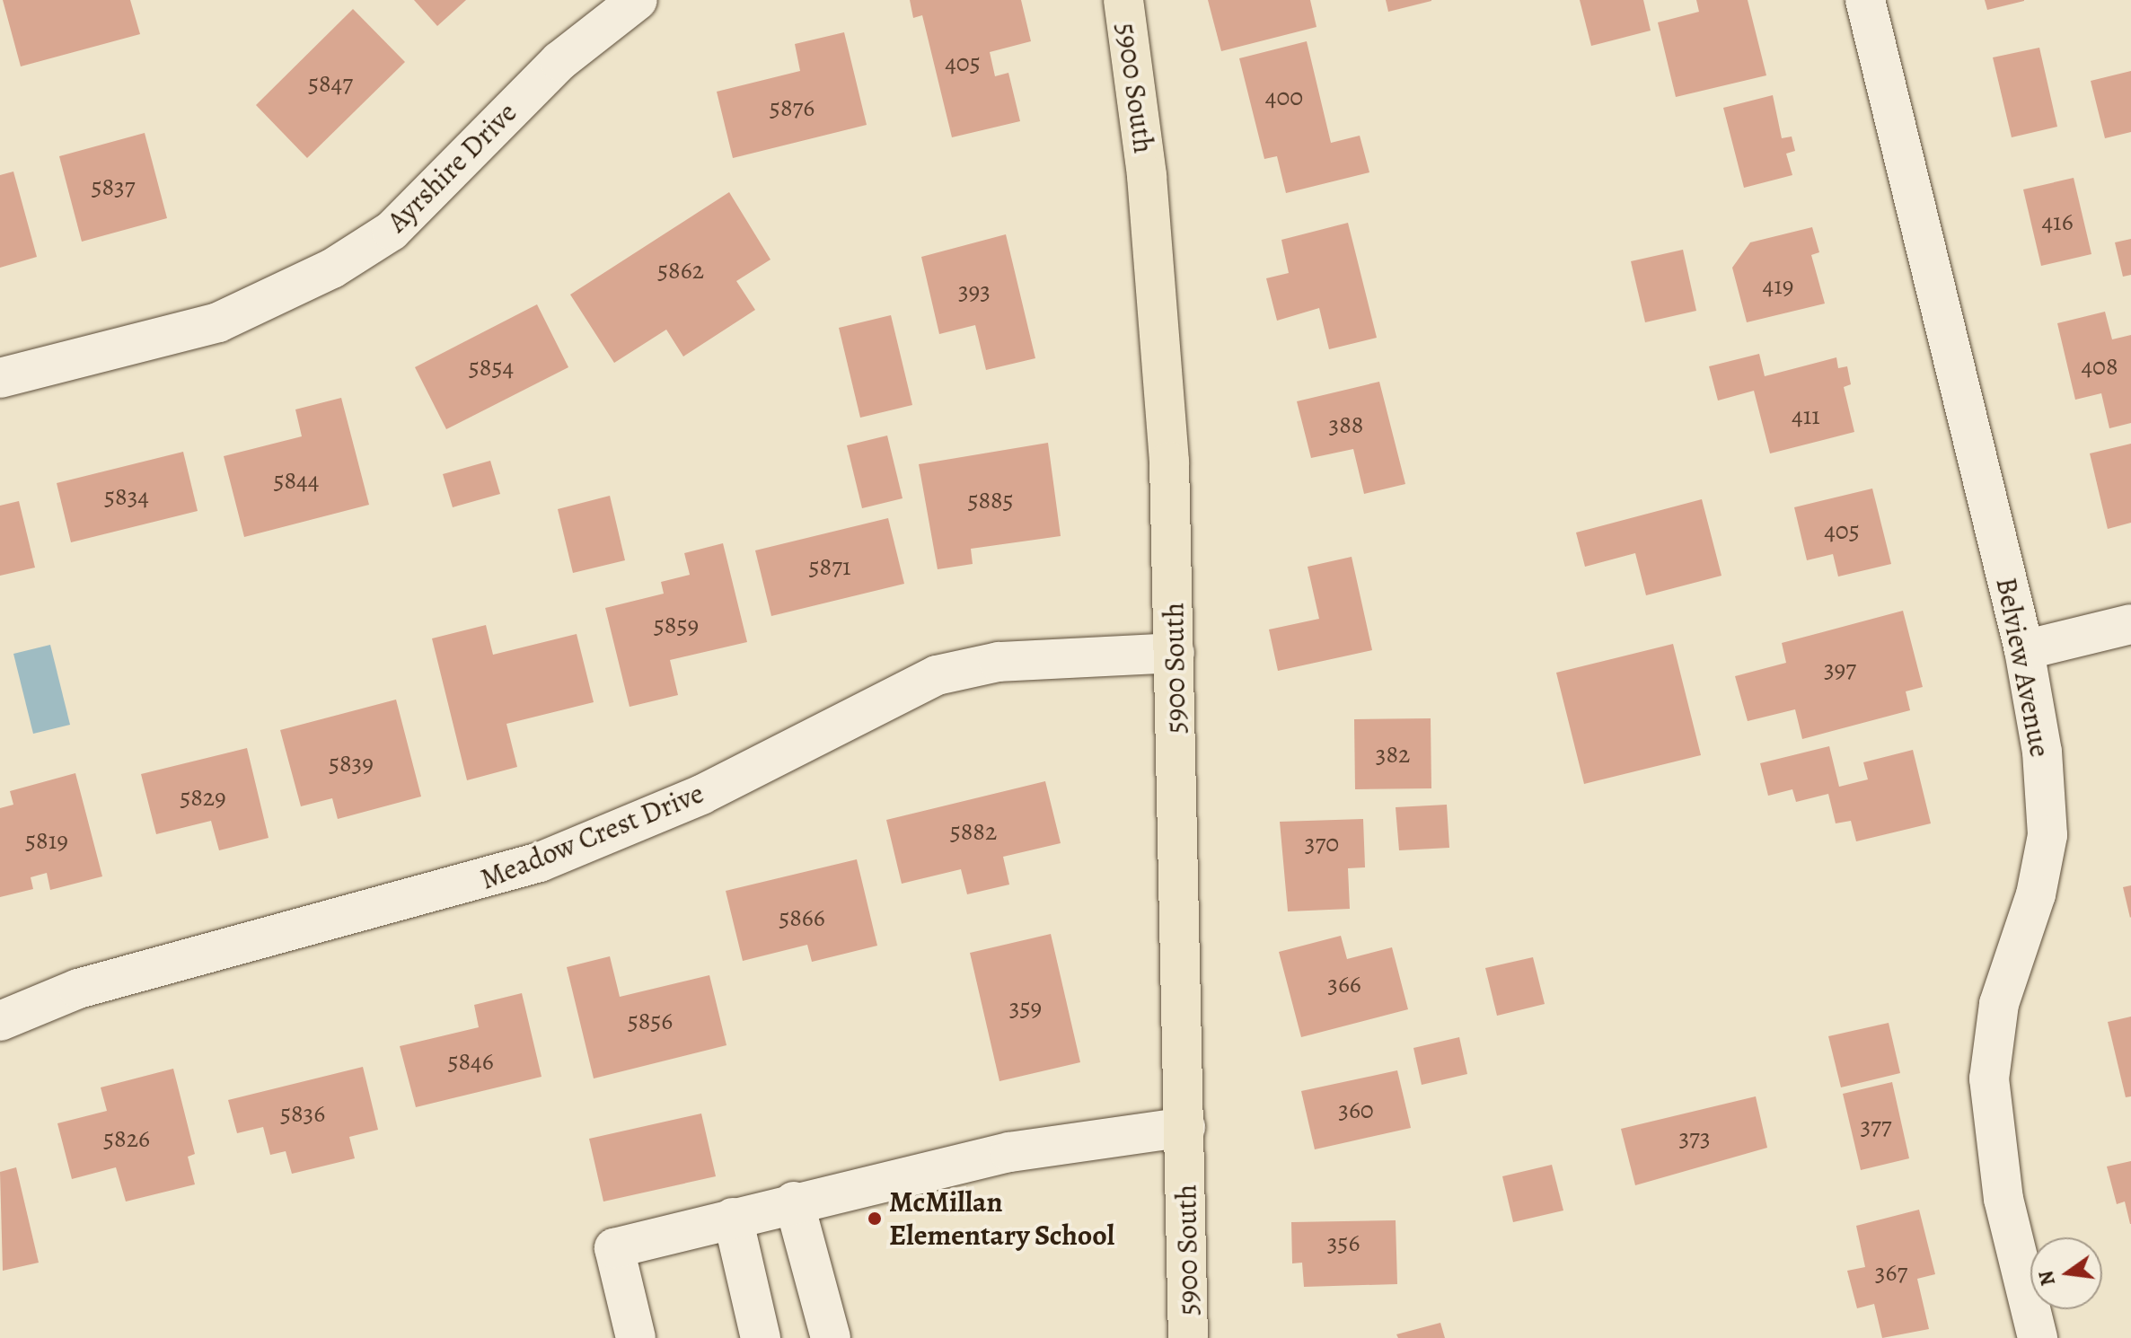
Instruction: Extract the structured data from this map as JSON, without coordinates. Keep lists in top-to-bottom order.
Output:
{
  "streets": {
    "main road": ["5900 South"],
    "street": ["Ayrshire Drive", "Belview Avenue", "Meadow Crest Drive"]
  },
  "crossings": [
    ["5900 South", "Meadow Crest Drive"]
  ],
  "places": ["McMillan Elementary School"],
  "house_numbers": [
    "405",
    "5847",
    "400",
    "5876",
    "5837",
    "416",
    "5862",
    "419",
    "393",
    "408",
    "5854",
    "411",
    "388",
    "5844",
    "5834",
    "5885",
    "405",
    "5871",
    "5859",
    "397",
    "382",
    "5839",
    "5829",
    "5882",
    "5819",
    "370",
    "5866",
    "366",
    "359",
    "5856",
    "5846",
    "360",
    "5836",
    "377",
    "373",
    "5826",
    "356",
    "367"
  ],
  "north": "left"
}
